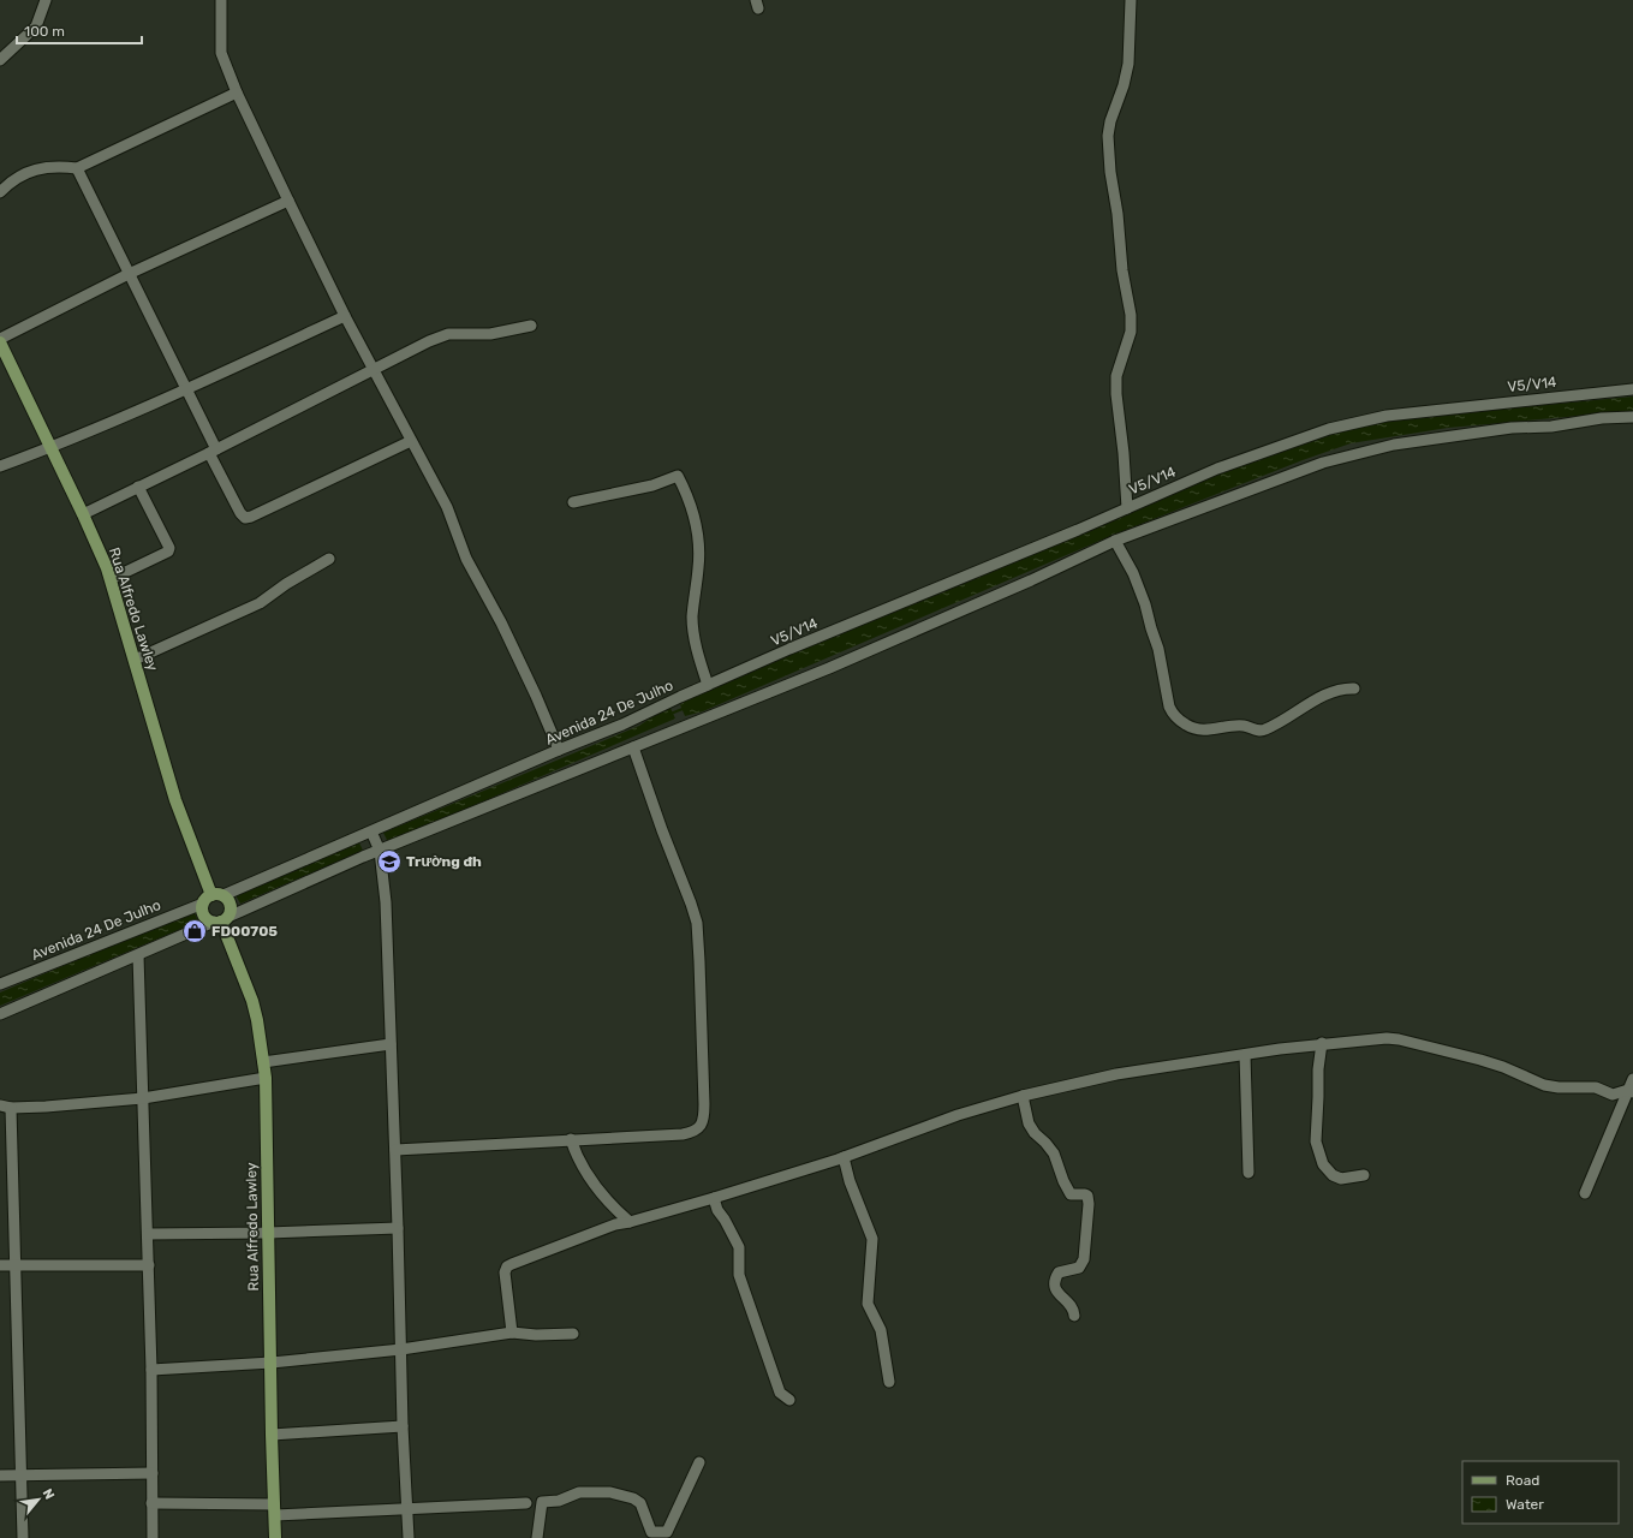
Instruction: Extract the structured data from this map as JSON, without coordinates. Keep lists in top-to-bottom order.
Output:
{
  "streets": {
    "main road": ["Rua Alfredo Lawley"],
    "street": ["V5/V14", "Avenida 24 De Julho"]
  },
  "crossings": [
    ["V5/V14", "Avenida 24 De Julho"],
    ["Rua Alfredo Lawley", "Avenida 24 De Julho"]
  ],
  "places": {
    "school or university": ["Trường đh"],
    "shop": ["FD00705"]
  },
  "legend": ["Road", "Water"],
  "scale_bar": "100 m",
  "north": "top right"
}
